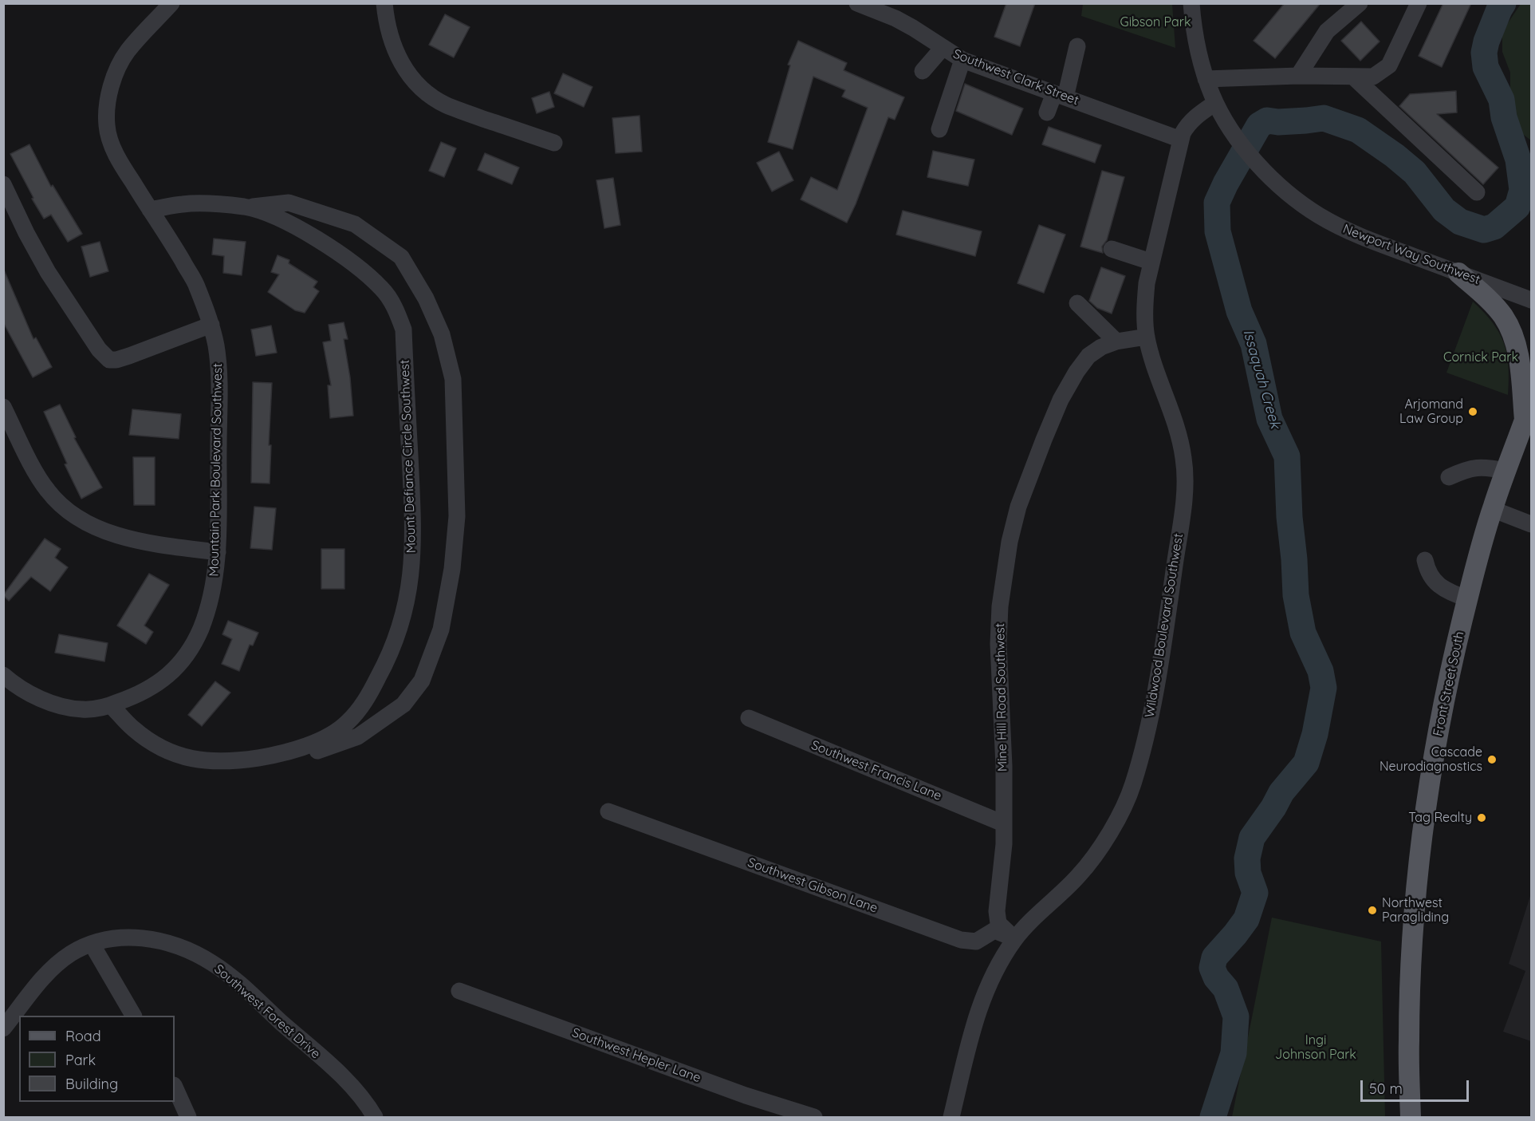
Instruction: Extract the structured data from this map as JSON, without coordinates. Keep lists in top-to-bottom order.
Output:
{
  "streets": {
    "main road": ["Front Street South"],
    "street": [
      "Southwest Clark Street",
      "Newport Way Southwest",
      "Mount Defiance Circle Southwest",
      "Mountain Park Boulevard Southwest",
      "Wildwood Boulevard Southwest",
      "Mine Hill Road Southwest",
      "Southwest Francis Lane",
      "Southwest Gibson Lane",
      "Southwest Forest Drive",
      "Southwest Hepler Lane"
    ]
  },
  "crossings": [
    ["Southwest Clark Street", "Wildwood Boulevard Southwest"],
    ["Newport Way Southwest", "Wildwood Boulevard Southwest"],
    ["Mount Defiance Circle Southwest", "Mountain Park Boulevard Southwest"],
    ["Wildwood Boulevard Southwest", "Mine Hill Road Southwest"],
    ["Wildwood Boulevard Southwest", "Southwest Gibson Lane"],
    ["Mine Hill Road Southwest", "Southwest Francis Lane"],
    ["Mine Hill Road Southwest", "Southwest Gibson Lane"]
  ],
  "water": ["Issaquah Creek"],
  "parks": ["Gibson Park", "Cornick Park", "Ingi Johnson Park"],
  "places": [
    "Arjomand Law Group",
    "Cascade Neurodiagnostics",
    "Tag Realty",
    "Northwest Paragliding"
  ],
  "legend": ["Road", "Park", "Building"],
  "scale_bar": "50 m"
}
